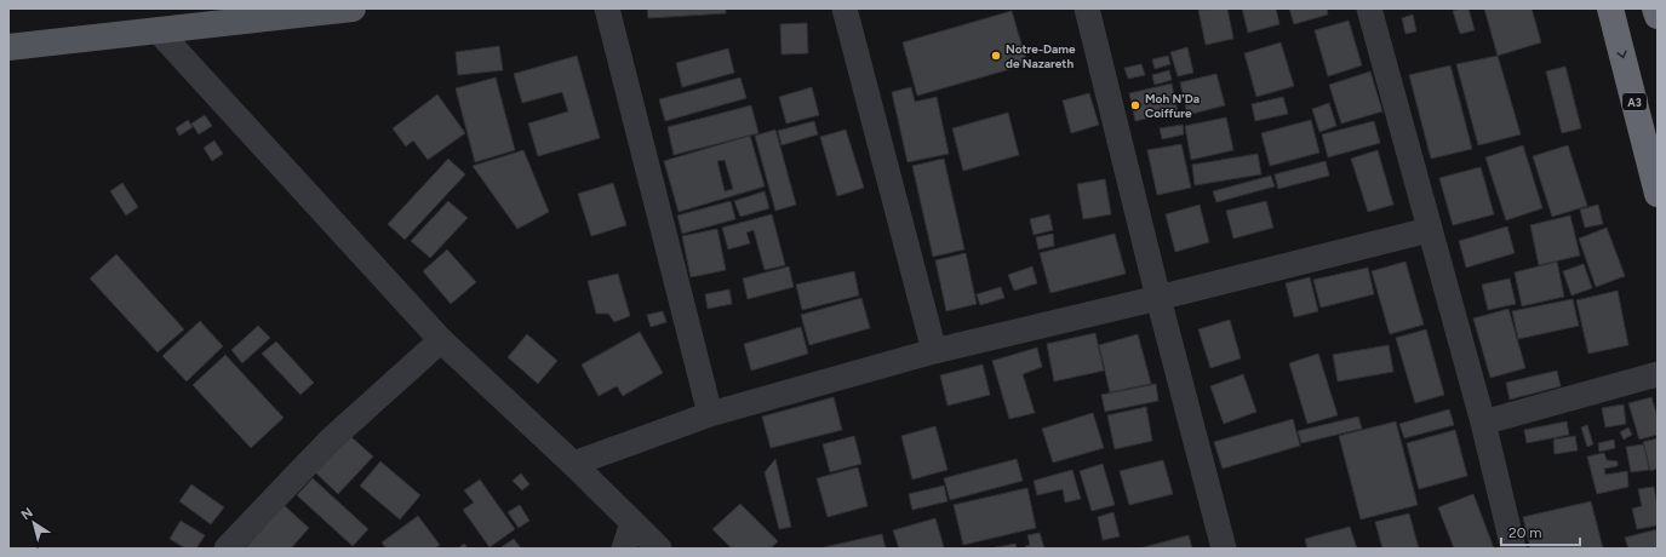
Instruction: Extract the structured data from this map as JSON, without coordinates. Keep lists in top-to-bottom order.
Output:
{
  "streets": {
    "highway": ["A3"]
  },
  "places": ["Notre-Dame de Nazareth", "Moh N'Da Coiffure"],
  "scale_bar": "20 m",
  "north": "top left"
}
